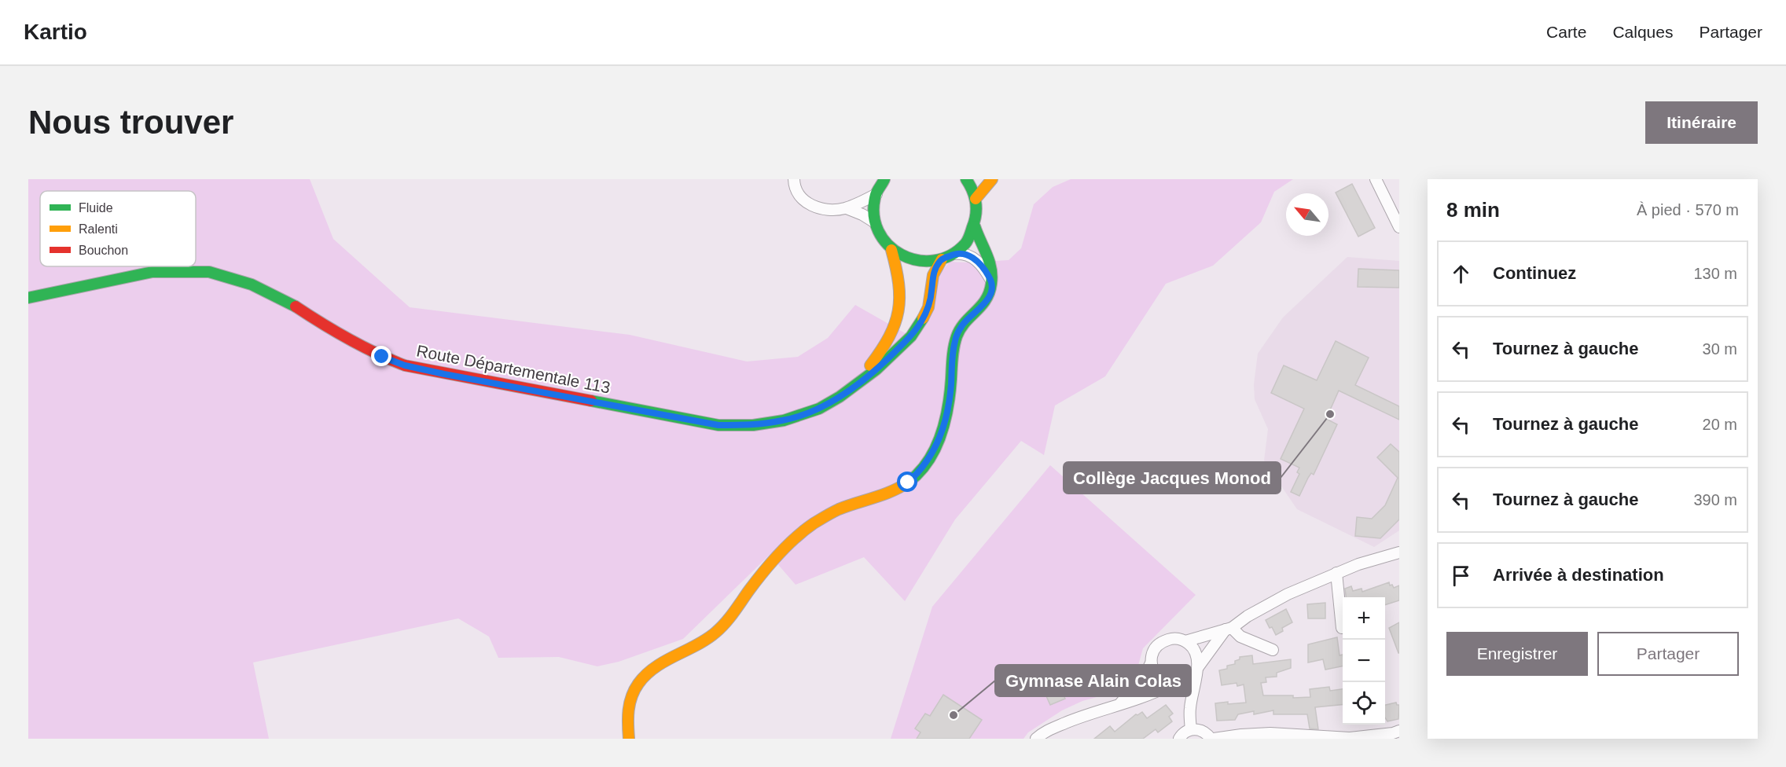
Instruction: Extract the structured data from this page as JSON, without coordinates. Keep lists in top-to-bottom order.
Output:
{
  "streets": {
    "main road": ["Route Départementale 113"]
  },
  "places": ["Collège Jacques Monod", "Gymnase Alain Colas"],
  "legend": ["Fluide", "Ralenti", "Bouchon"],
  "north": "top left",
  "page": {
    "header": "Kartio",
    "nav": ["Carte", "Calques", "Partager"],
    "buttons": [
      "Itinéraire",
      ["Enregistrer", "Partager"]
    ],
    "title": "Nous trouver",
    "heading": ["8 min", "À pied · 570 m"],
    "list": [
      ["Continuez", "130 m"],
      ["Tournez à gauche", "30 m"],
      ["Tournez à gauche", "20 m"],
      ["Tournez à gauche", "390 m"],
      "Arrivée à destination"
    ],
    "map_buttons": ["+", "−"]
  }
}
